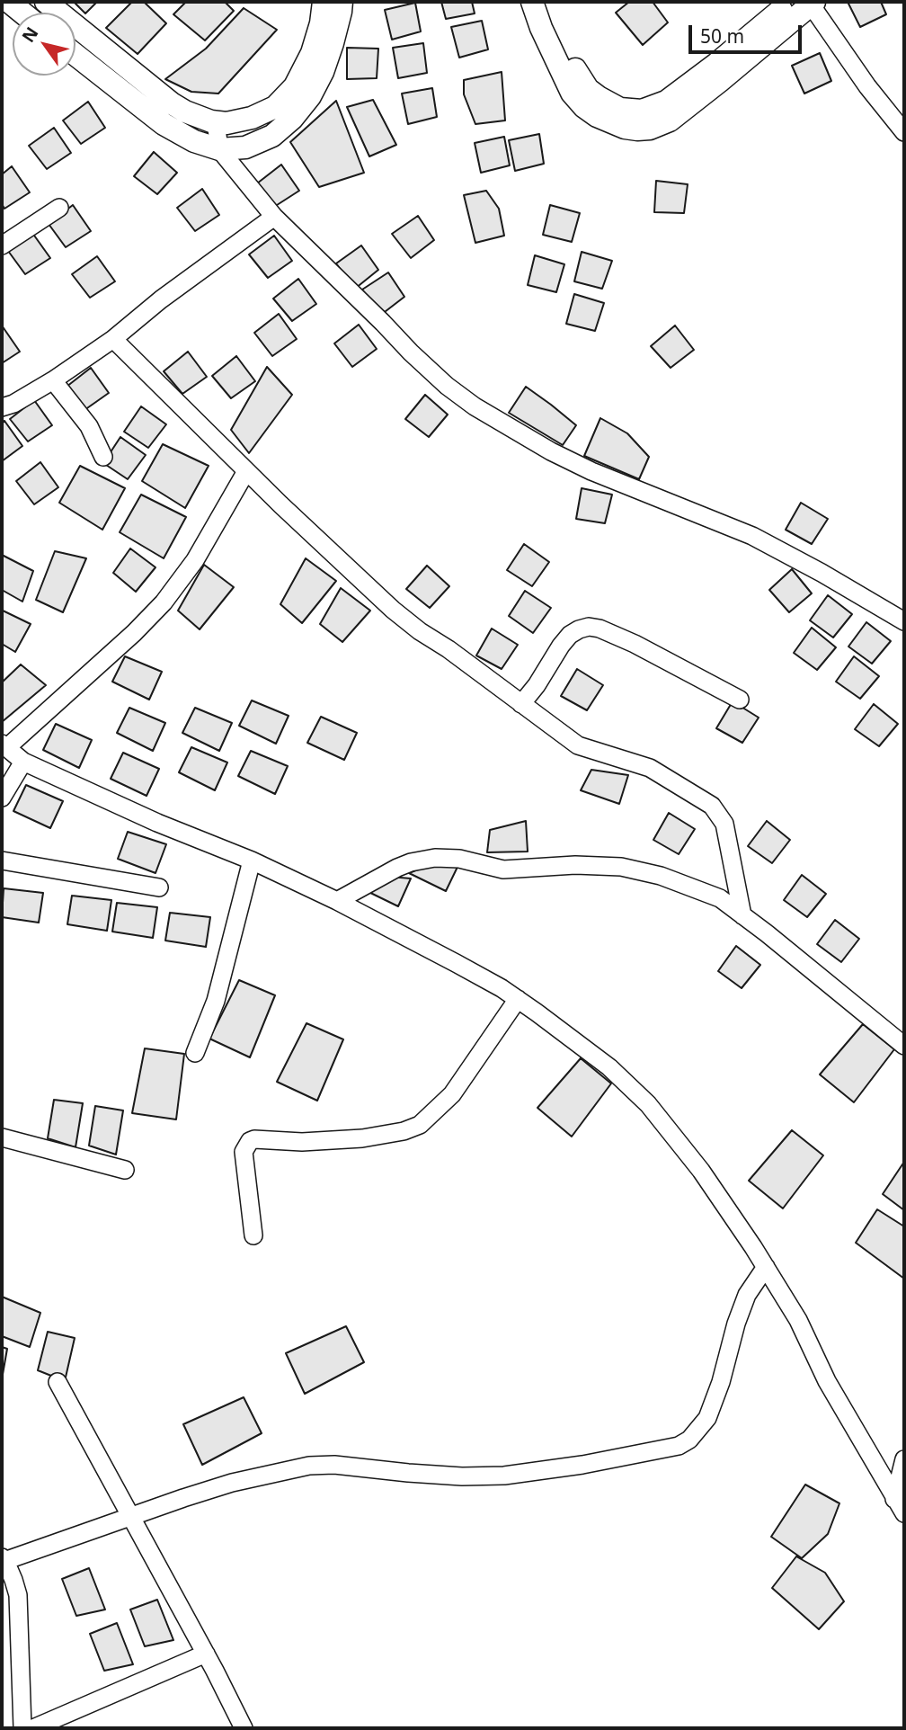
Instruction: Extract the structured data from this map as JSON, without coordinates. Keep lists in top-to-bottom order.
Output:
{
  "scale_bar": "50 m",
  "north": "top left"
}
